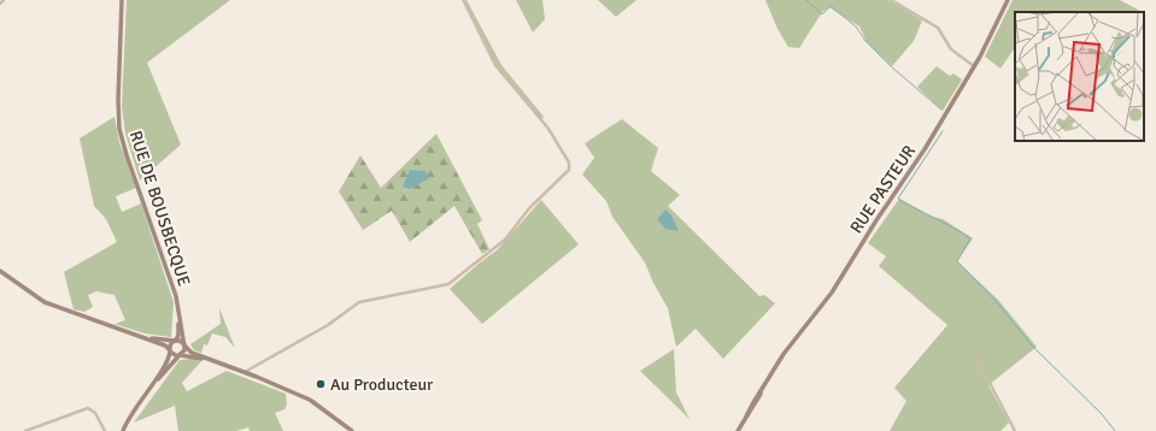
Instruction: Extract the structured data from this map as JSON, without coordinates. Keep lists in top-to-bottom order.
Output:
{
  "streets": {
    "street": ["RUE PASTEUR", "RUE DE BOUSBECQUE"]
  },
  "places": ["Au Producteur"]
}
